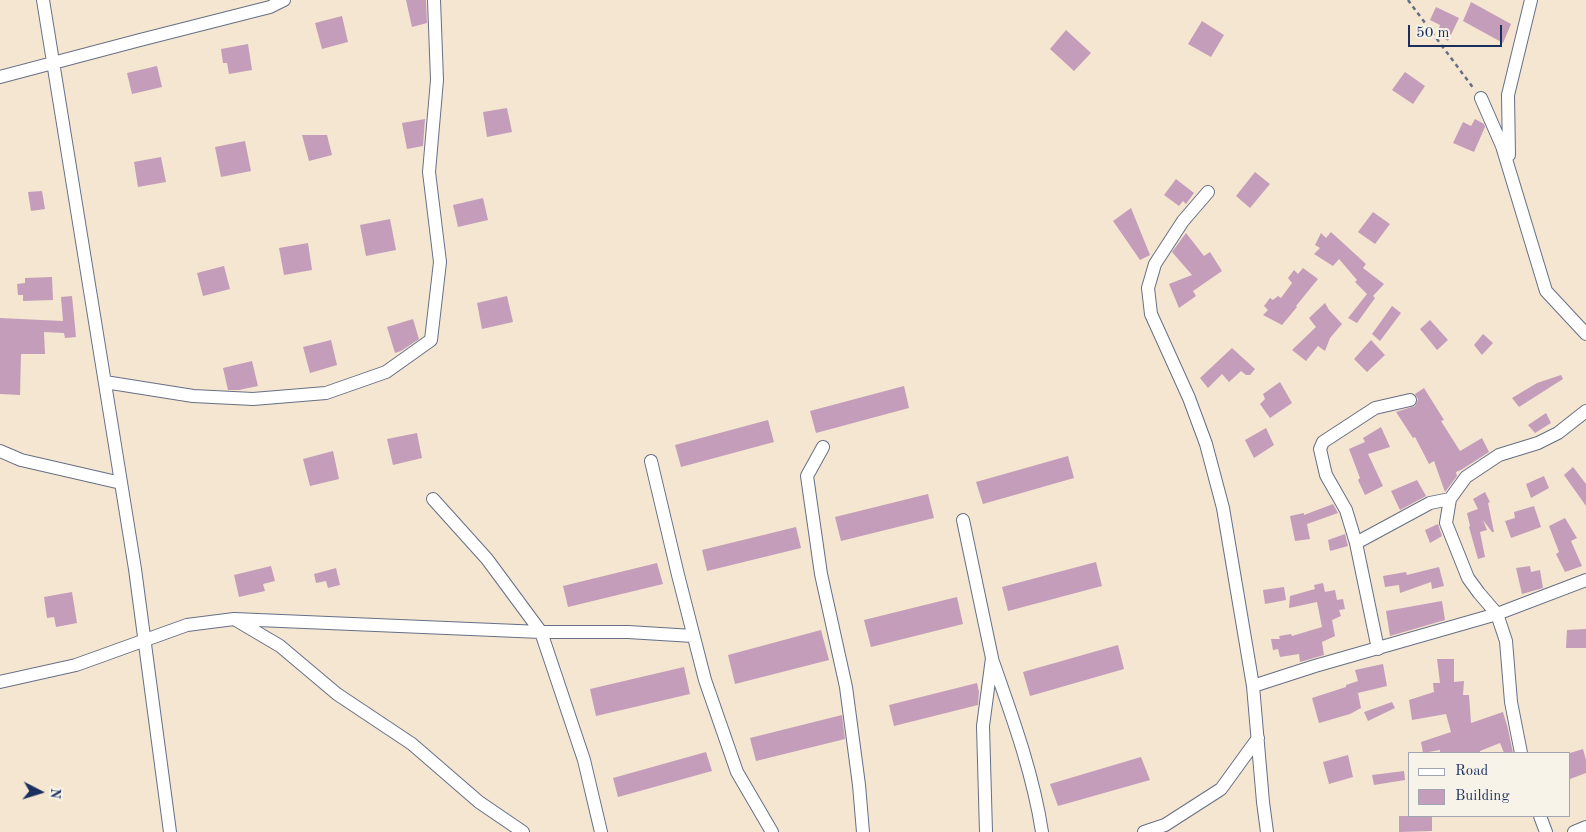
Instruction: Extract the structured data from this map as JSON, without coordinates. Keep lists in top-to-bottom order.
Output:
{
  "legend": ["Road", "Building"],
  "scale_bar": "50 m",
  "north": "right"
}
